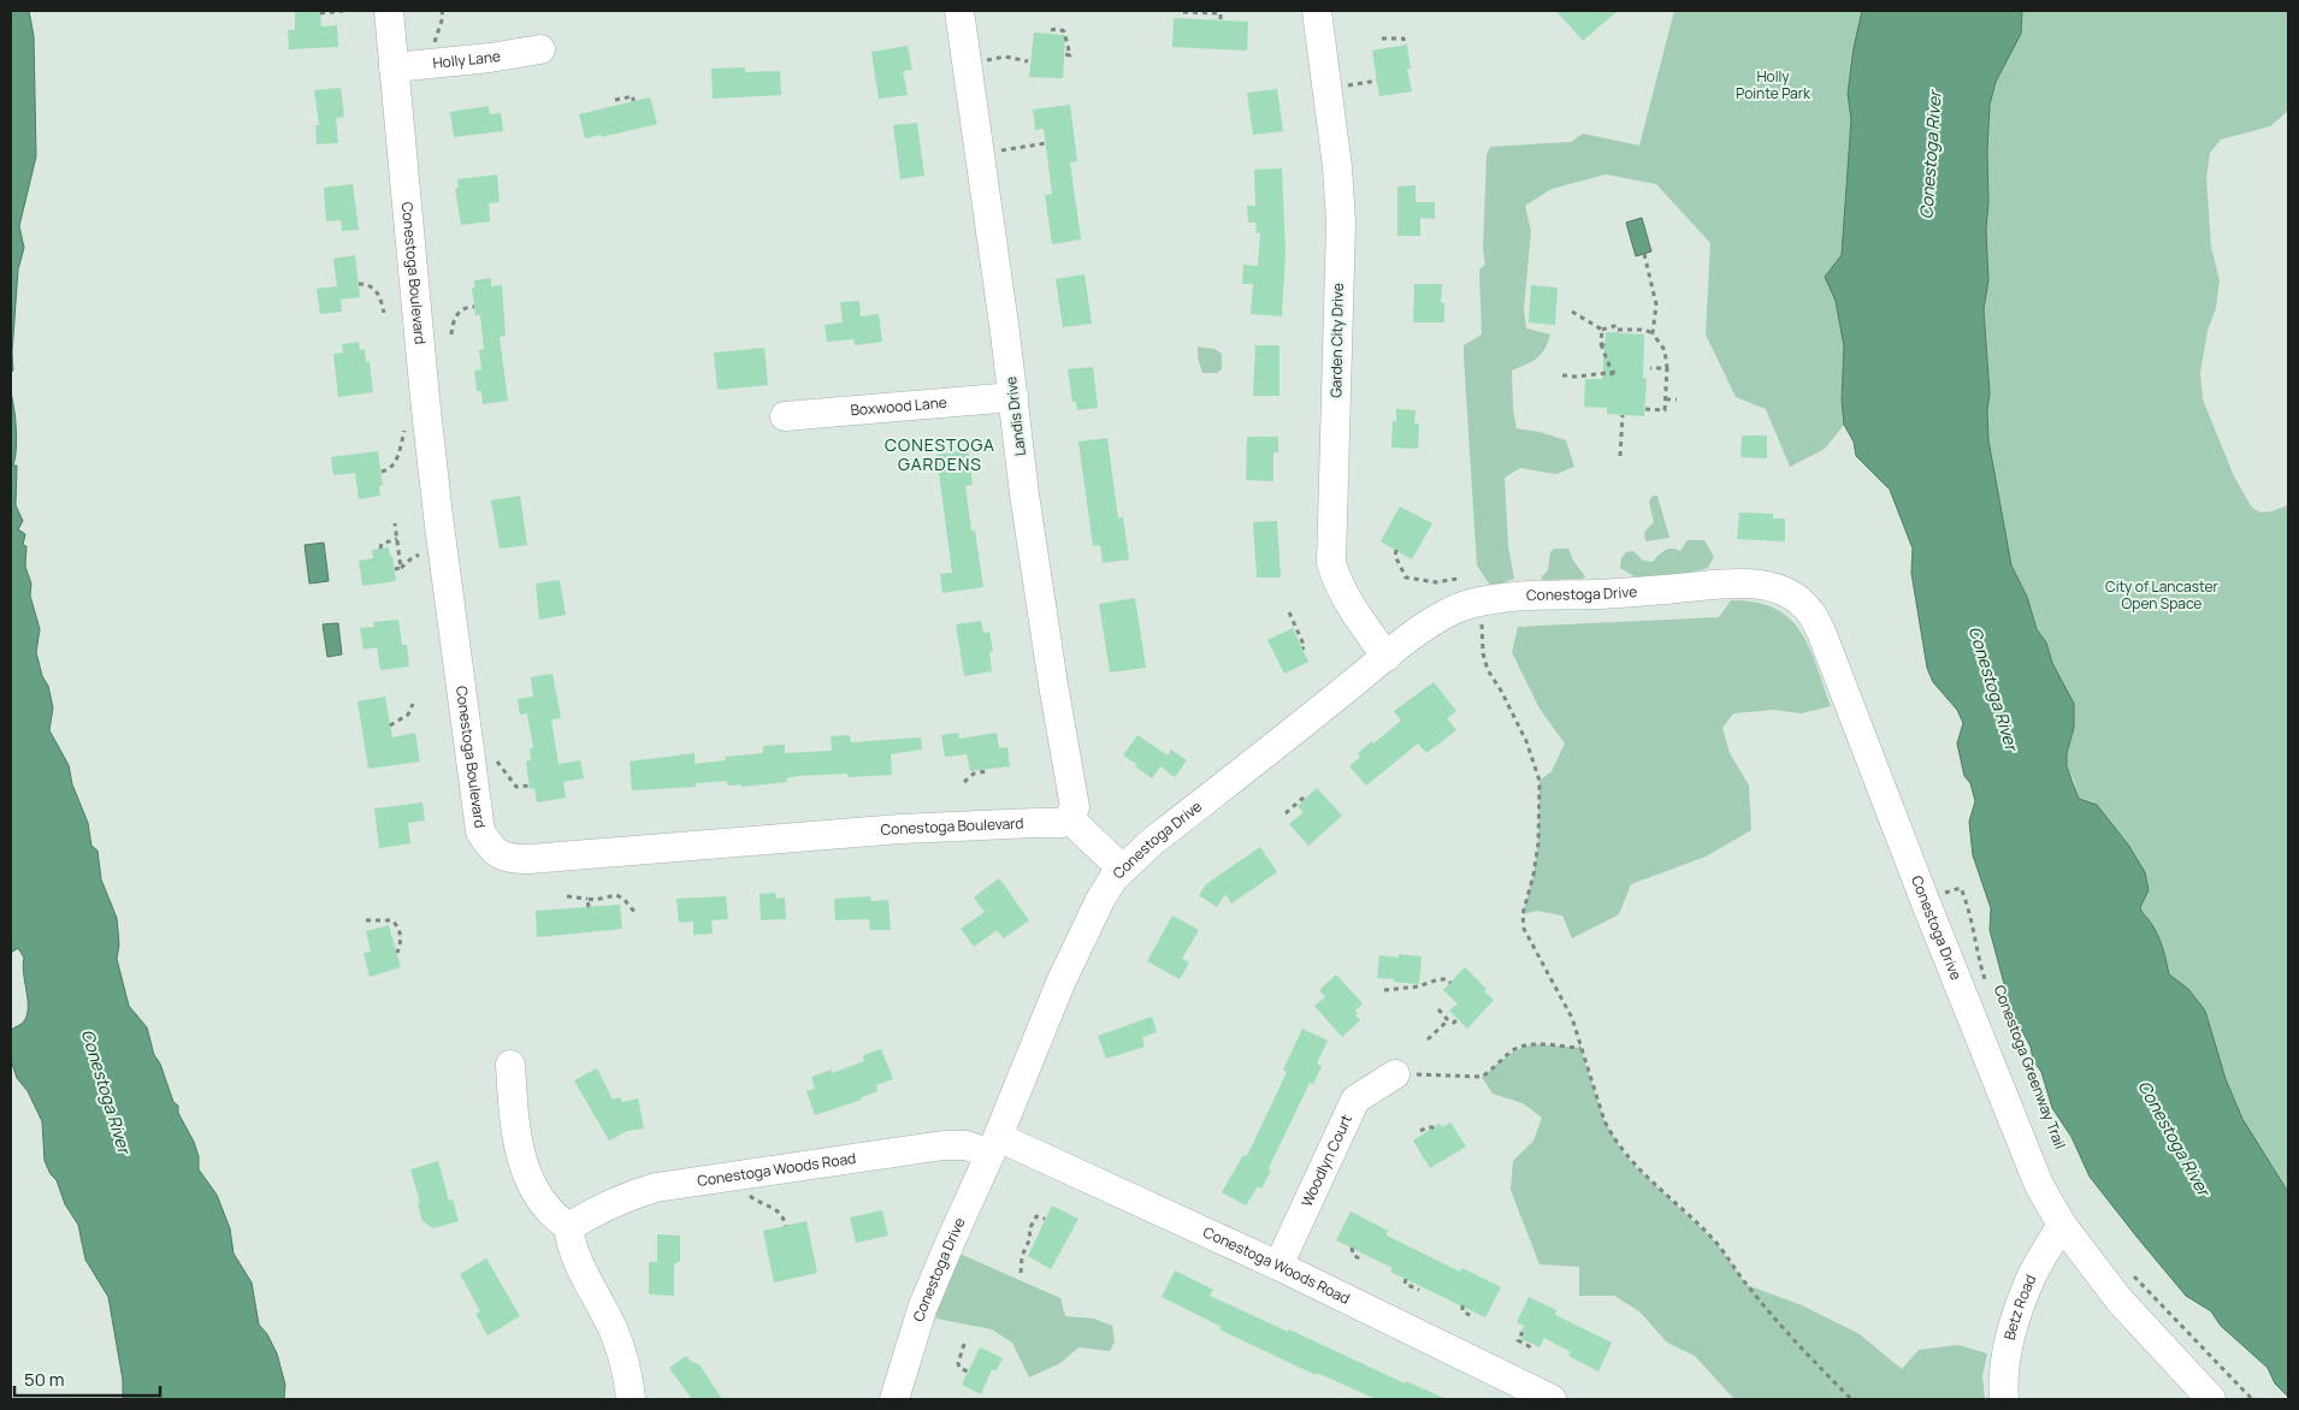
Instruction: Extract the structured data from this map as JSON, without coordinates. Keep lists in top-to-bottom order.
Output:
{
  "streets": {
    "street": [
      "Holly Lane",
      "Conestoga Boulevard",
      "Garden City Drive",
      "Boxwood Lane",
      "Landis Drive",
      "Conestoga Drive",
      "Woodlyn Court",
      "Conestoga Woods Road",
      "Betz Road"
    ],
    "path": ["Conestoga Greenway Trail"]
  },
  "crossings": [
    ["Holly Lane", "Conestoga Boulevard"],
    ["Conestoga Boulevard", "Landis Drive"],
    ["Garden City Drive", "Conestoga Drive"],
    ["Boxwood Lane", "Landis Drive"],
    ["Conestoga Drive", "Conestoga Woods Road"],
    ["Conestoga Drive", "Betz Road"],
    ["Woodlyn Court", "Conestoga Woods Road"]
  ],
  "districts": ["CONESTOGA GARDENS"],
  "water": ["Conestoga River"],
  "parks": ["Holly Pointe Park", "City of Lancaster Open Space"],
  "scale_bar": "50 m"
}
